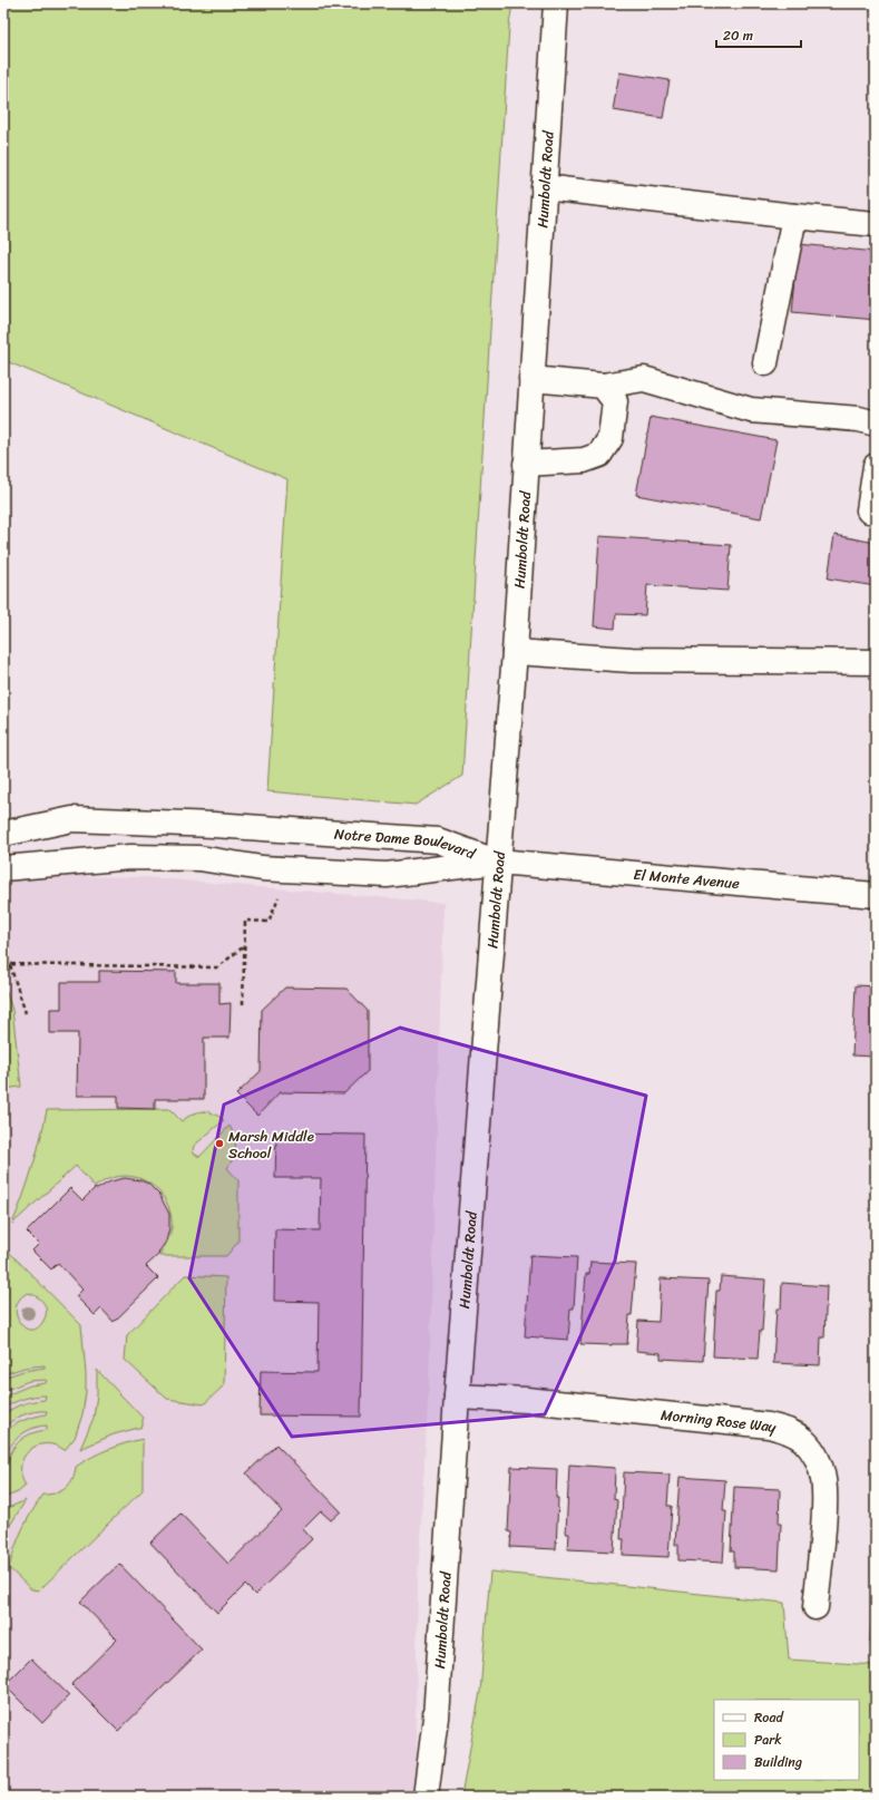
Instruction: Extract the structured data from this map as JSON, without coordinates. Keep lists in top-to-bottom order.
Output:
{
  "streets": {
    "street": [
      "Humboldt Road",
      "Notre Dame Boulevard",
      "El Monte Avenue",
      "Morning Rose Way"
    ]
  },
  "crossings": [
    ["Humboldt Road", "Notre Dame Boulevard"],
    ["Humboldt Road", "El Monte Avenue"],
    ["Humboldt Road", "Morning Rose Way"],
    ["Notre Dame Boulevard", "El Monte Avenue"]
  ],
  "places": ["Marsh Middle School"],
  "legend": ["Road", "Park", "Building"],
  "scale_bar": "20 m"
}
